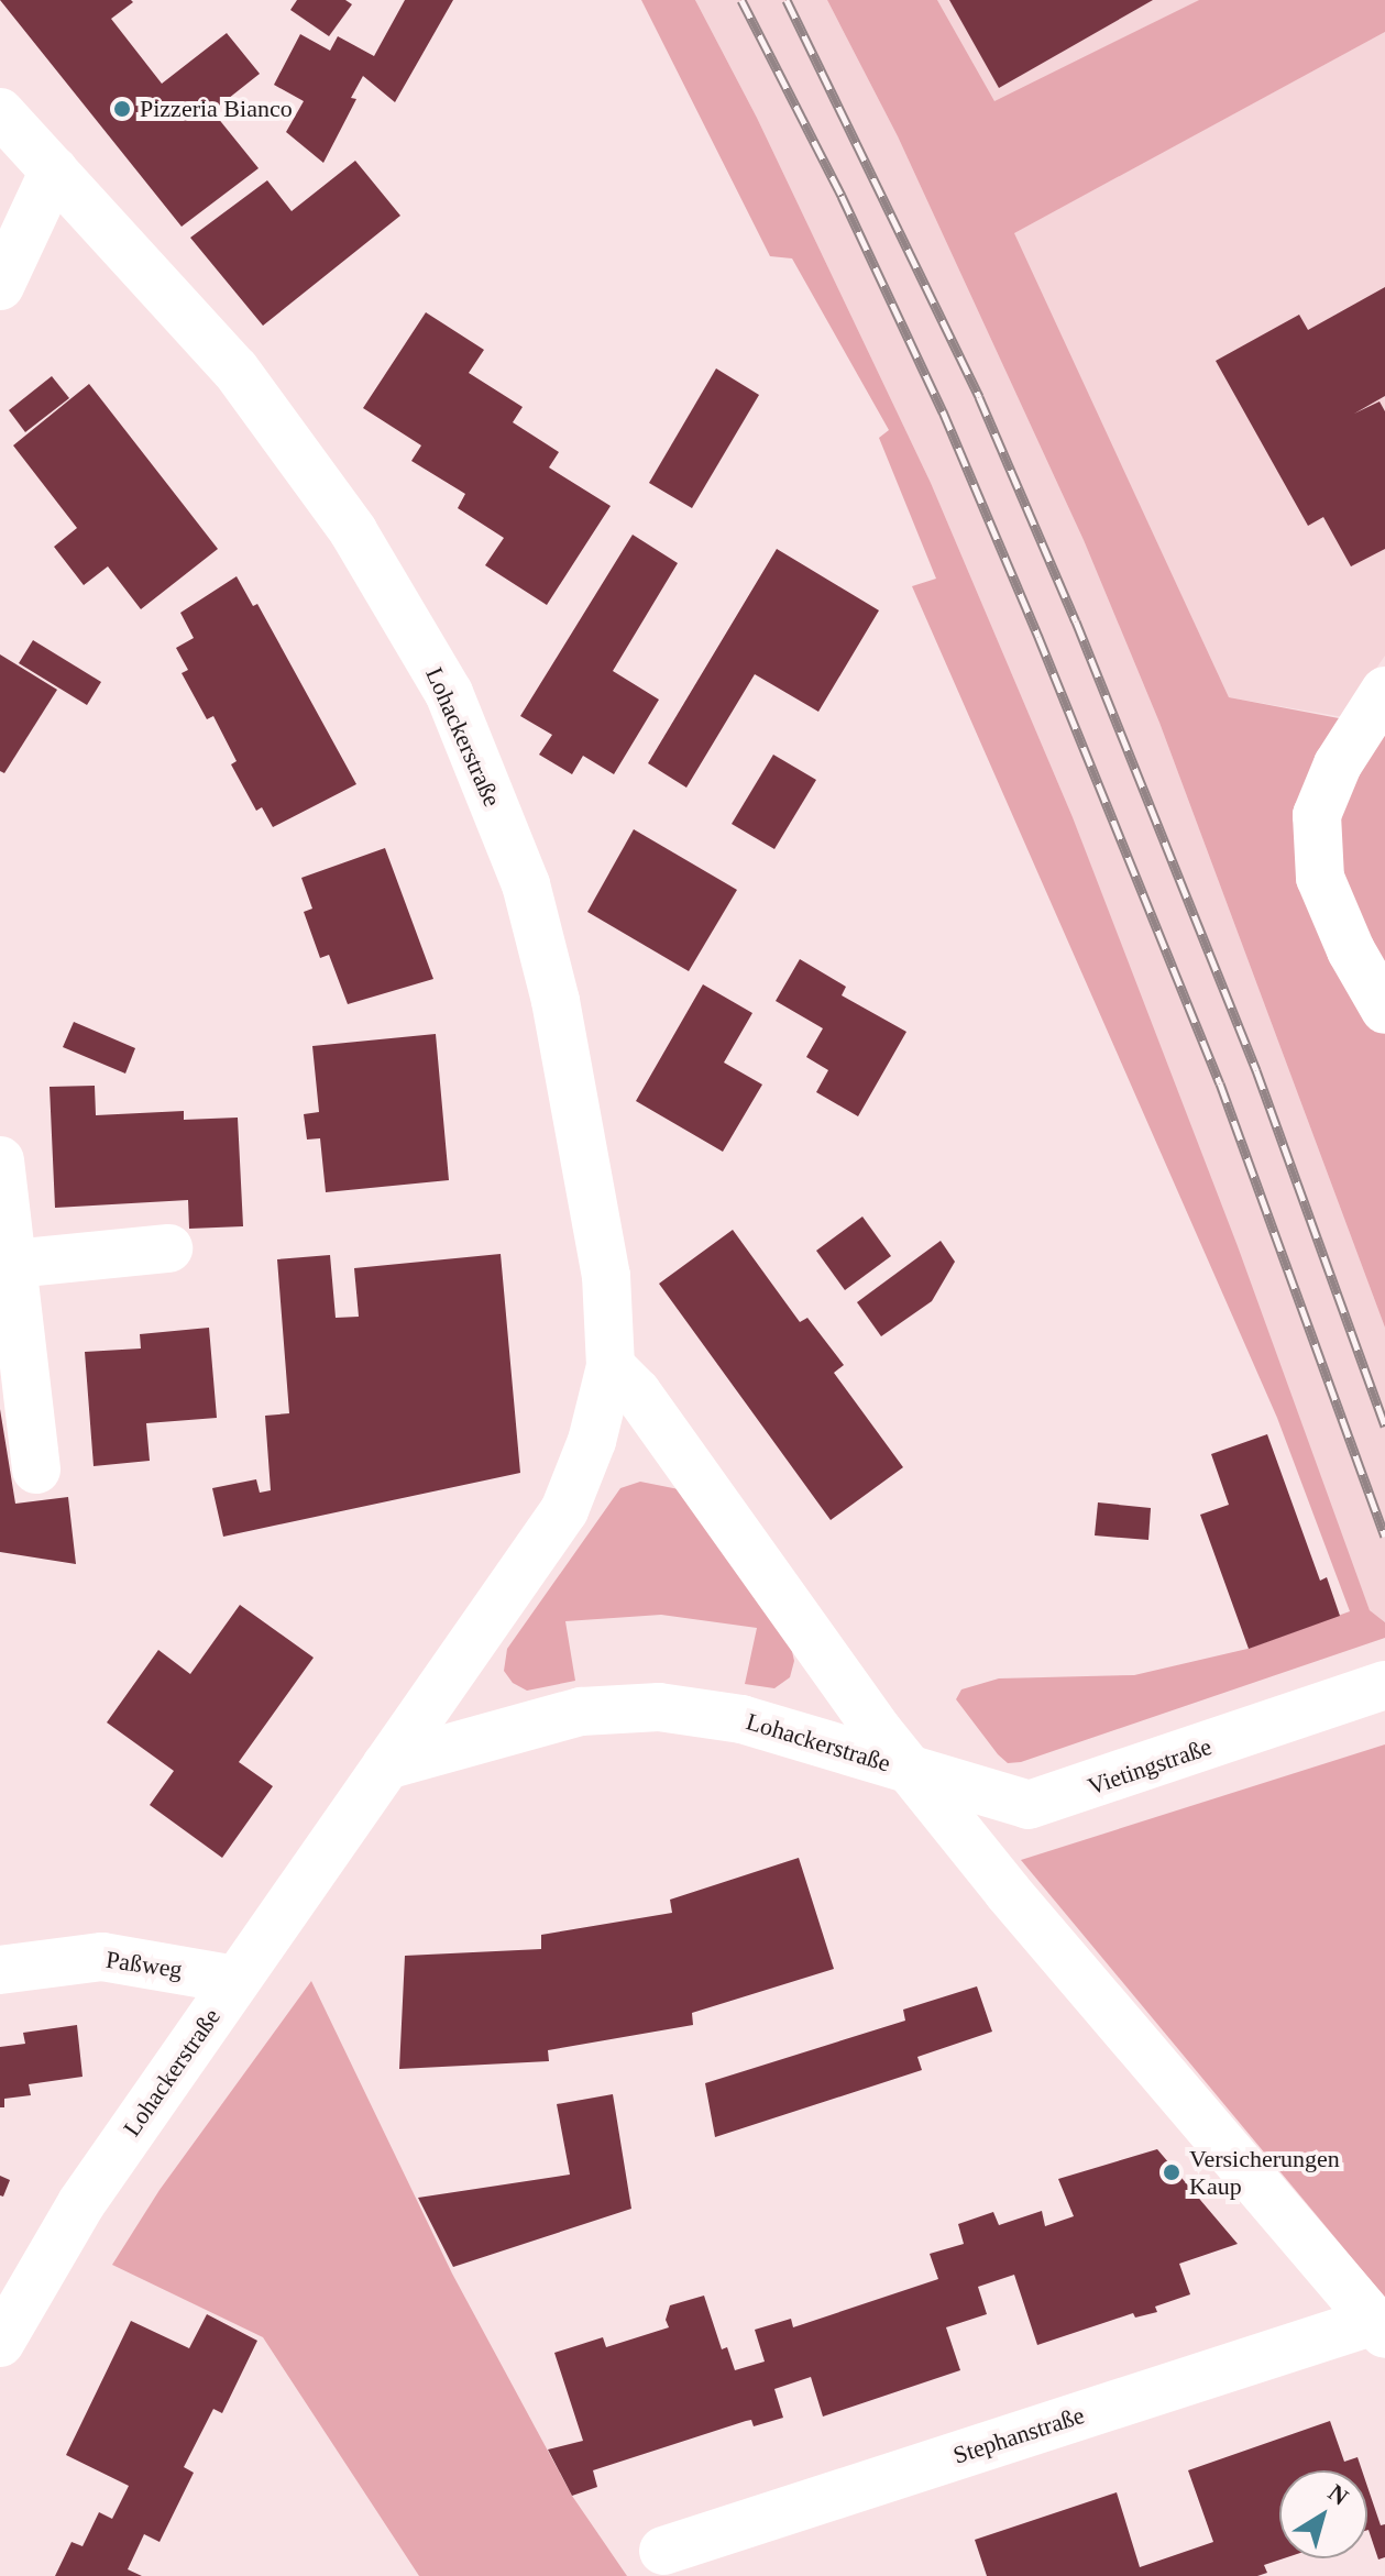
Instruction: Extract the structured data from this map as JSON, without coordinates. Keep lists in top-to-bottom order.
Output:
{
  "streets": {
    "street": [
      "Lohackerstraße",
      "Vietingstraße",
      "Paßweg",
      "Stephanstraße"
    ]
  },
  "crossings": [
    ["Lohackerstraße", "Vietingstraße"],
    ["Lohackerstraße", "Paßweg"],
    ["Lohackerstraße", "Stephanstraße"],
    ["Vietingstraße", "Stephanstraße"]
  ],
  "places": ["Pizzeria Bianco", "Versicherungen Kaup"],
  "north": "top right"
}
